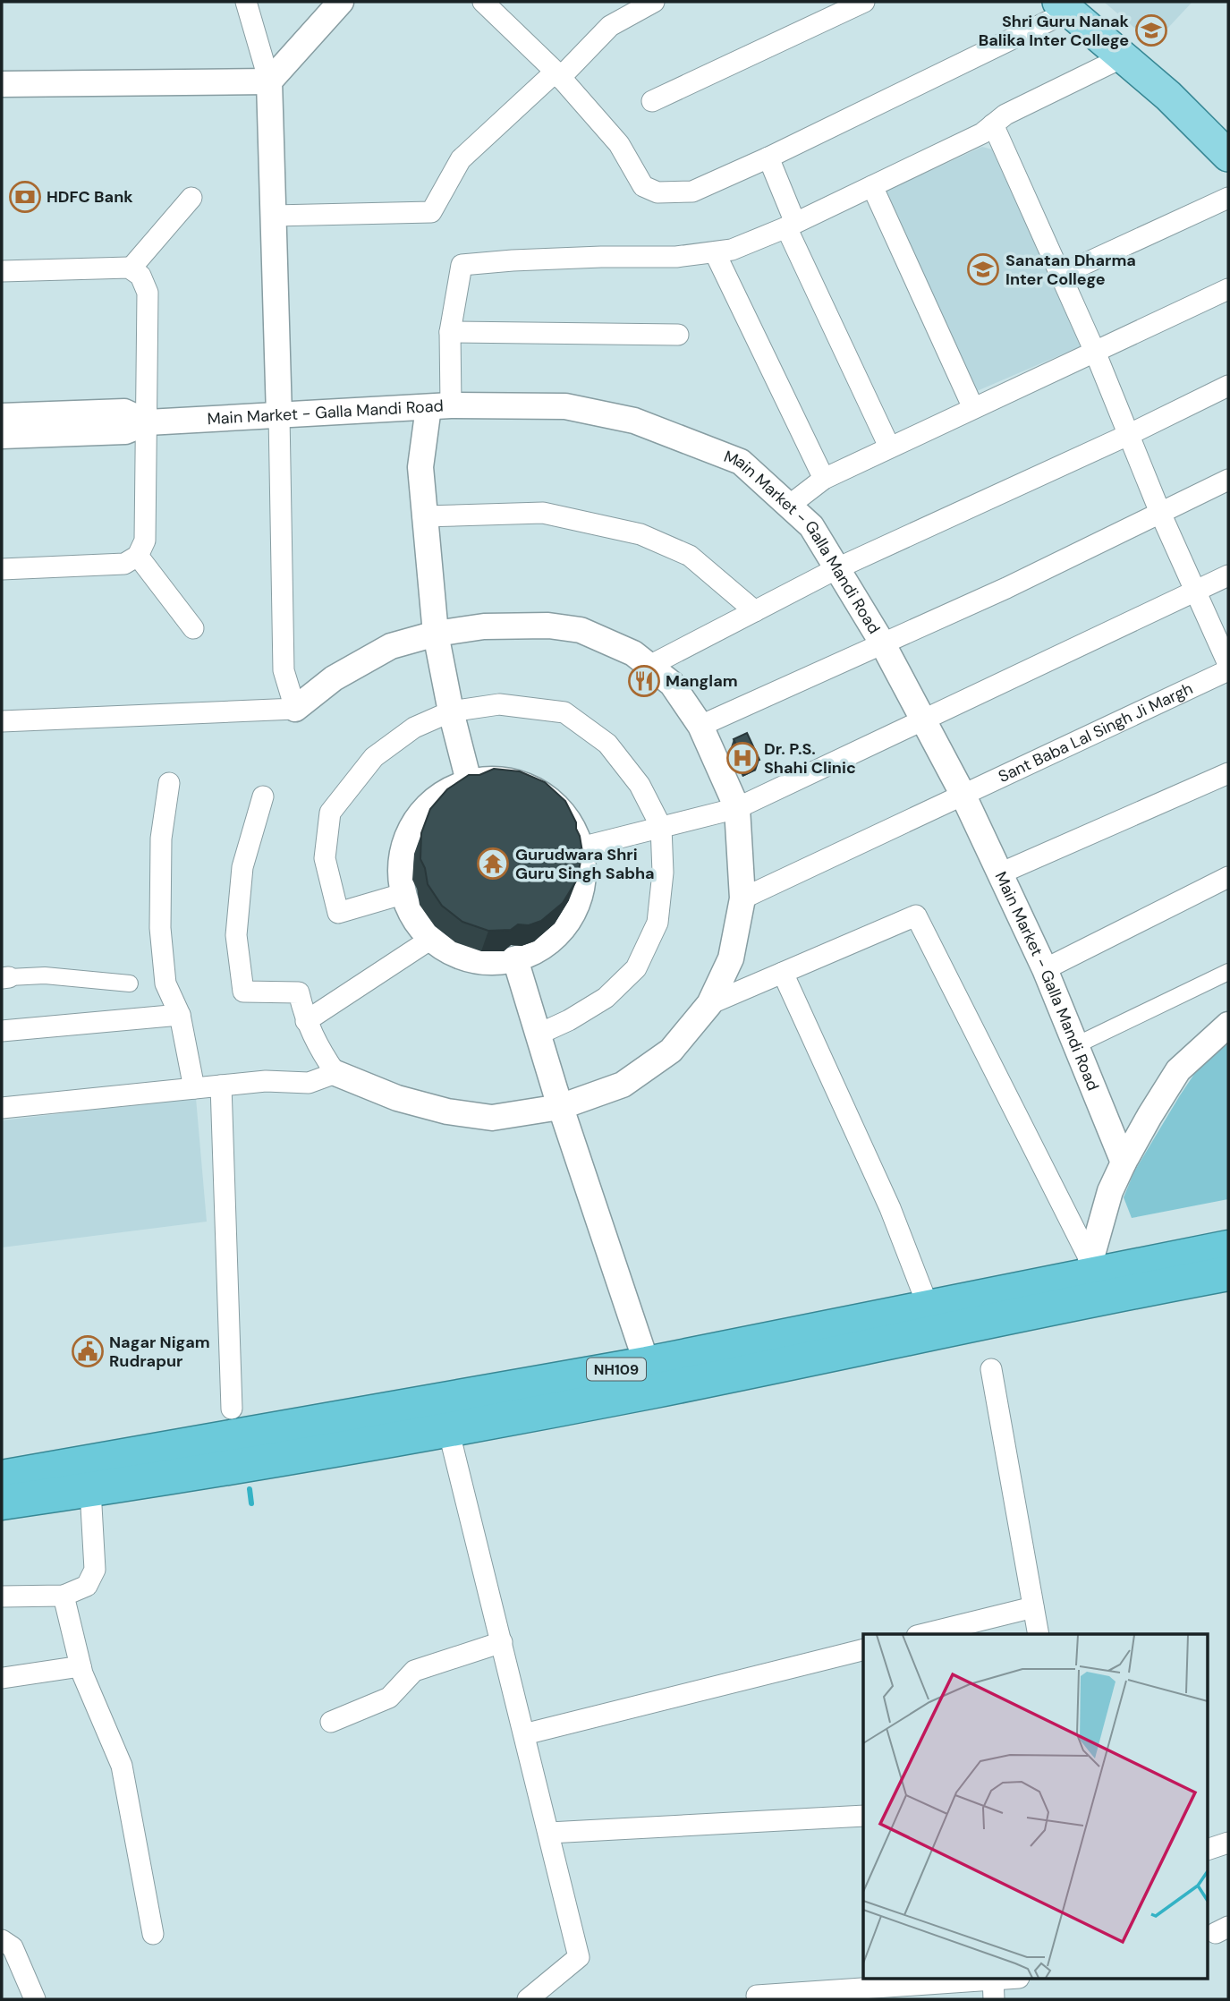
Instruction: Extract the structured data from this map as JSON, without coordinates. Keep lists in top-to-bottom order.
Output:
{
  "streets": {
    "highway": ["NH109"],
    "street": ["Main Market - Galla Mandi Road", "Sant Baba Lal Singh Ji Margh"]
  },
  "crossings": [
    ["Main Market - Galla Mandi Road", "Sant Baba Lal Singh Ji Margh"]
  ],
  "places": {
    "school or university": ["Shri Guru Nanak Balika Inter College", "Sanatan Dharma Inter College"],
    "bank": ["HDFC Bank"],
    "restaurant": ["Manglam"],
    "hospital": ["Dr. P.S. Shahi Clinic"],
    "temple": ["Gurudwara Shri Guru Singh Sabha"],
    "public building": ["Nagar Nigam Rudrapur"]
  }
}
